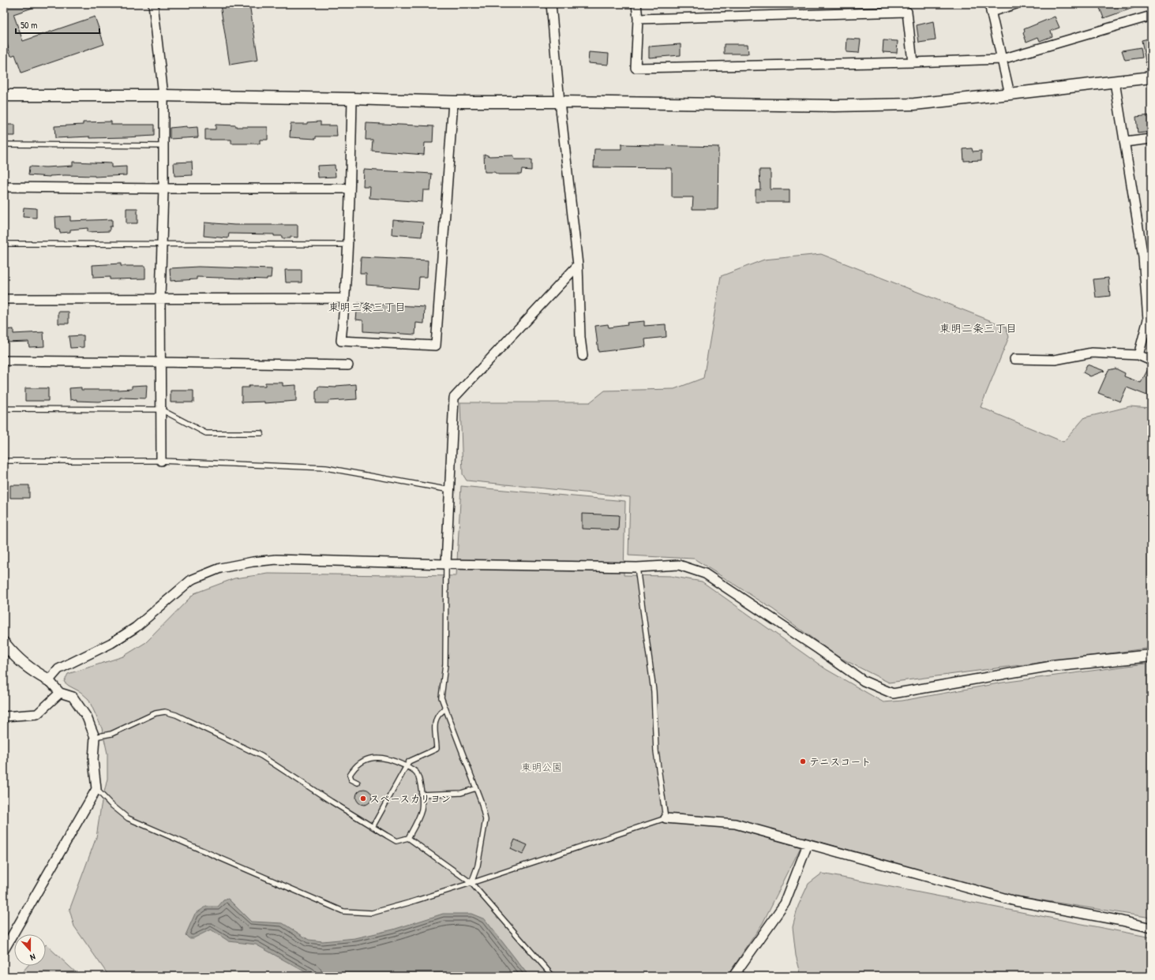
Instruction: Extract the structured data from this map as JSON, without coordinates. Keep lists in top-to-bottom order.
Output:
{
  "districts": ["東明三条三丁目", "東明二条三丁目"],
  "parks": ["東明公園"],
  "places": ["テニスコート", "スペースカリヨン"],
  "scale_bar": "50 m",
  "north": "bottom"
}
